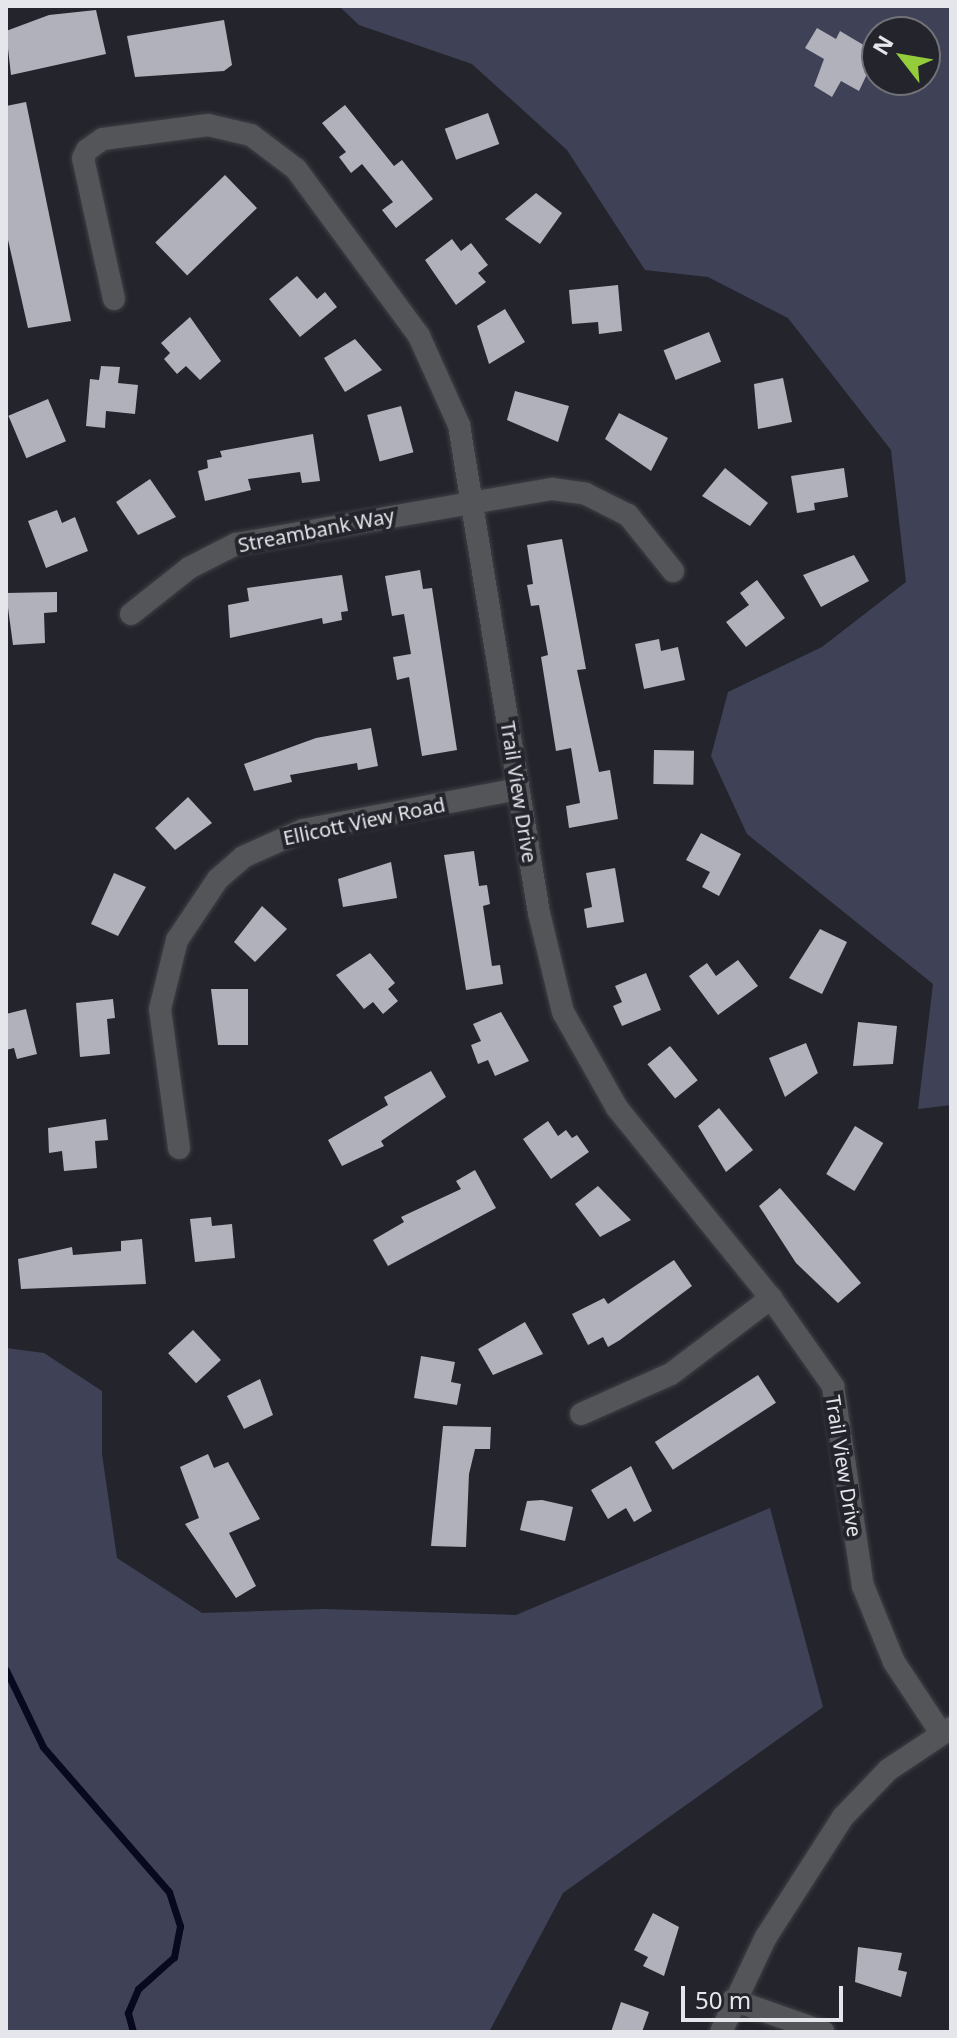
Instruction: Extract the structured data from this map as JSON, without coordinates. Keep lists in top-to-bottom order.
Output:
{
  "streets": {
    "street": ["Streambank Way", "Trail View Drive", "Ellicott View Road"]
  },
  "crossings": [
    ["Streambank Way", "Trail View Drive"],
    ["Trail View Drive", "Ellicott View Road"]
  ],
  "scale_bar": "50 m",
  "north": "top left"
}
